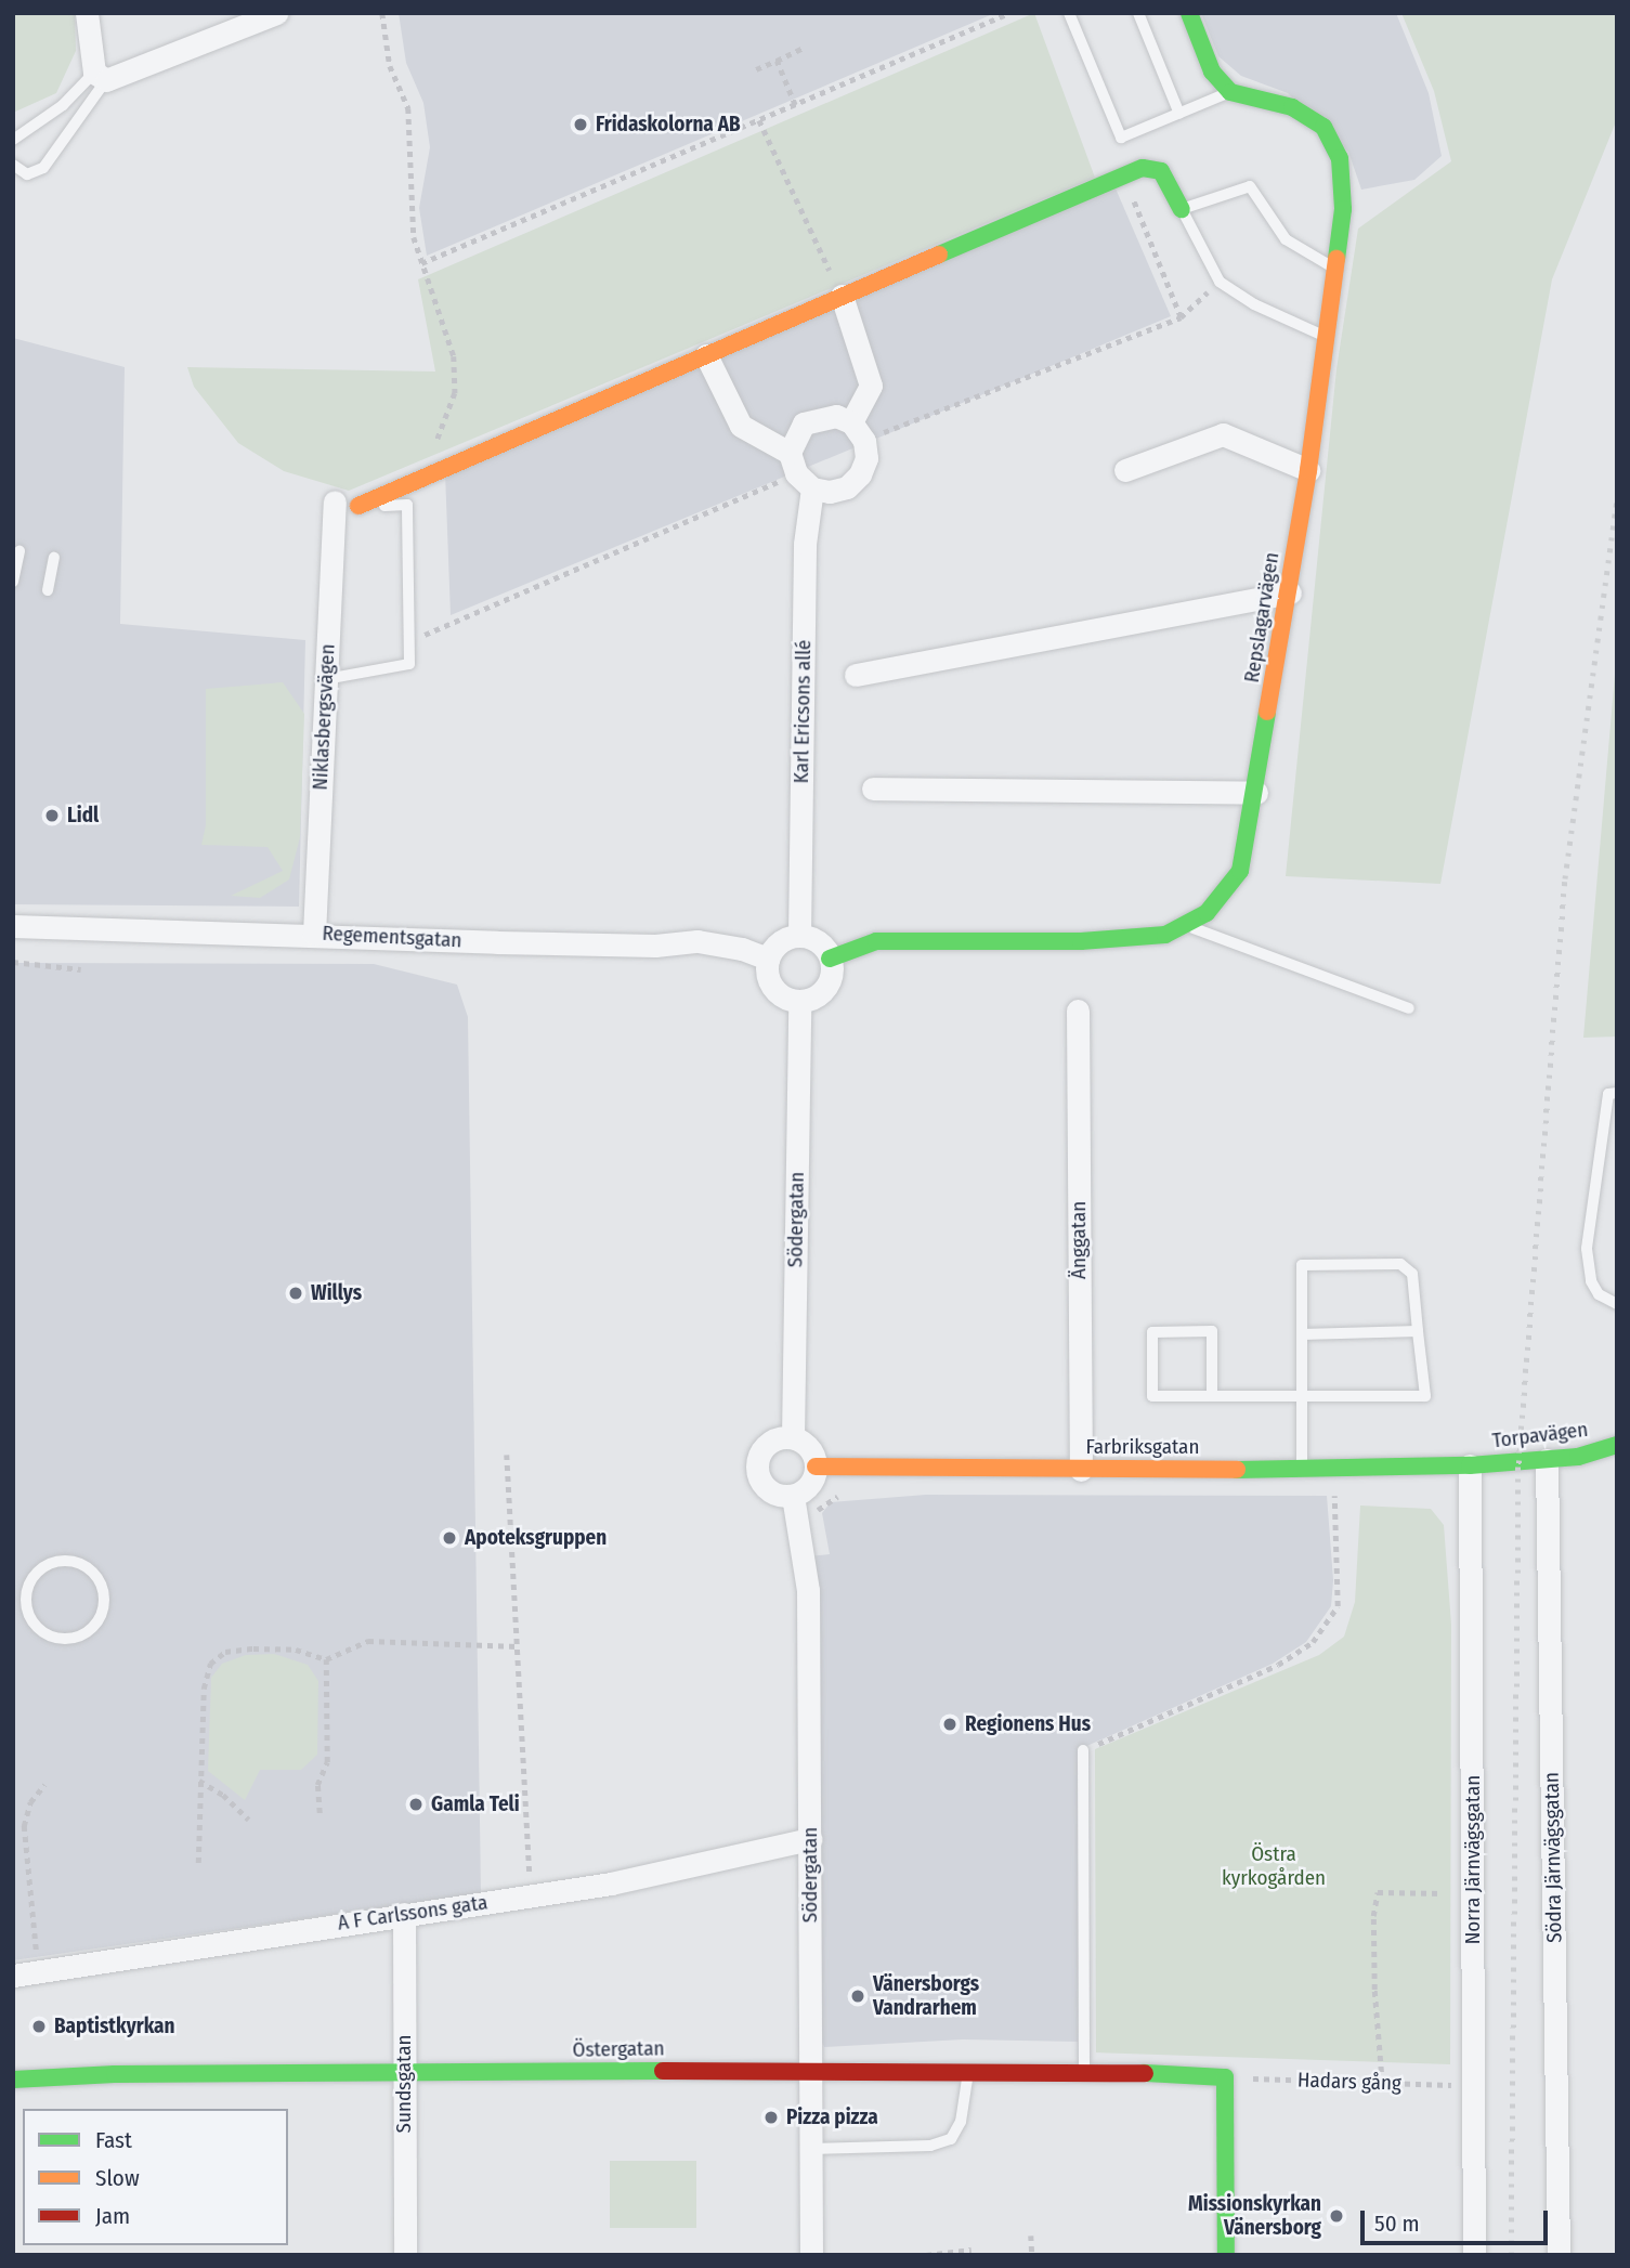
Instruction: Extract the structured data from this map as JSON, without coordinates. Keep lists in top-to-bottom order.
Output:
{
  "streets": {
    "street": [
      "Repslagarvägen",
      "Karl Ericsons allé",
      "Niklasbergsvägen",
      "Regementsgatan",
      "Södergatan",
      "Änggatan",
      "Torpavägen",
      "Farbriksgatan",
      "Södra Järnvägsgatan",
      "Norra Järnvägsgatan",
      "A F Carlssons gata",
      "Östergatan",
      "Sundsgatan"
    ],
    "path": ["Hadars gång"]
  },
  "crossings": [
    ["Repslagarvägen", "Karl Ericsons allé"],
    ["Repslagarvägen", "Regementsgatan"],
    ["Repslagarvägen", "Södergatan"],
    ["Karl Ericsons allé", "Regementsgatan"],
    ["Karl Ericsons allé", "Södergatan"],
    ["Niklasbergsvägen", "Regementsgatan"],
    ["Regementsgatan", "Södergatan"],
    ["Södergatan", "Farbriksgatan"],
    ["Södergatan", "A F Carlssons gata"],
    ["Södergatan", "Östergatan"],
    ["Änggatan", "Farbriksgatan"],
    ["Torpavägen", "Farbriksgatan"],
    ["Torpavägen", "Södra Järnvägsgatan"],
    ["Torpavägen", "Norra Järnvägsgatan"],
    ["Farbriksgatan", "Norra Järnvägsgatan"],
    ["Norra Järnvägsgatan", "Hadars gång"],
    ["A F Carlssons gata", "Sundsgatan"],
    ["Östergatan", "Hadars gång"],
    ["Östergatan", "Sundsgatan"]
  ],
  "parks": ["Östra kyrkogården"],
  "places": [
    "Fridaskolorna AB",
    "Lidl",
    "Willys",
    "Apoteksgruppen",
    "Regionens Hus",
    "Gamla Teli",
    "Vänersborgs Vandrarhem",
    "Baptistkyrkan",
    "Pizza pizza",
    "Missionskyrkan Vänersborg"
  ],
  "legend": ["Fast", "Slow", "Jam"],
  "scale_bar": "50 m"
}
